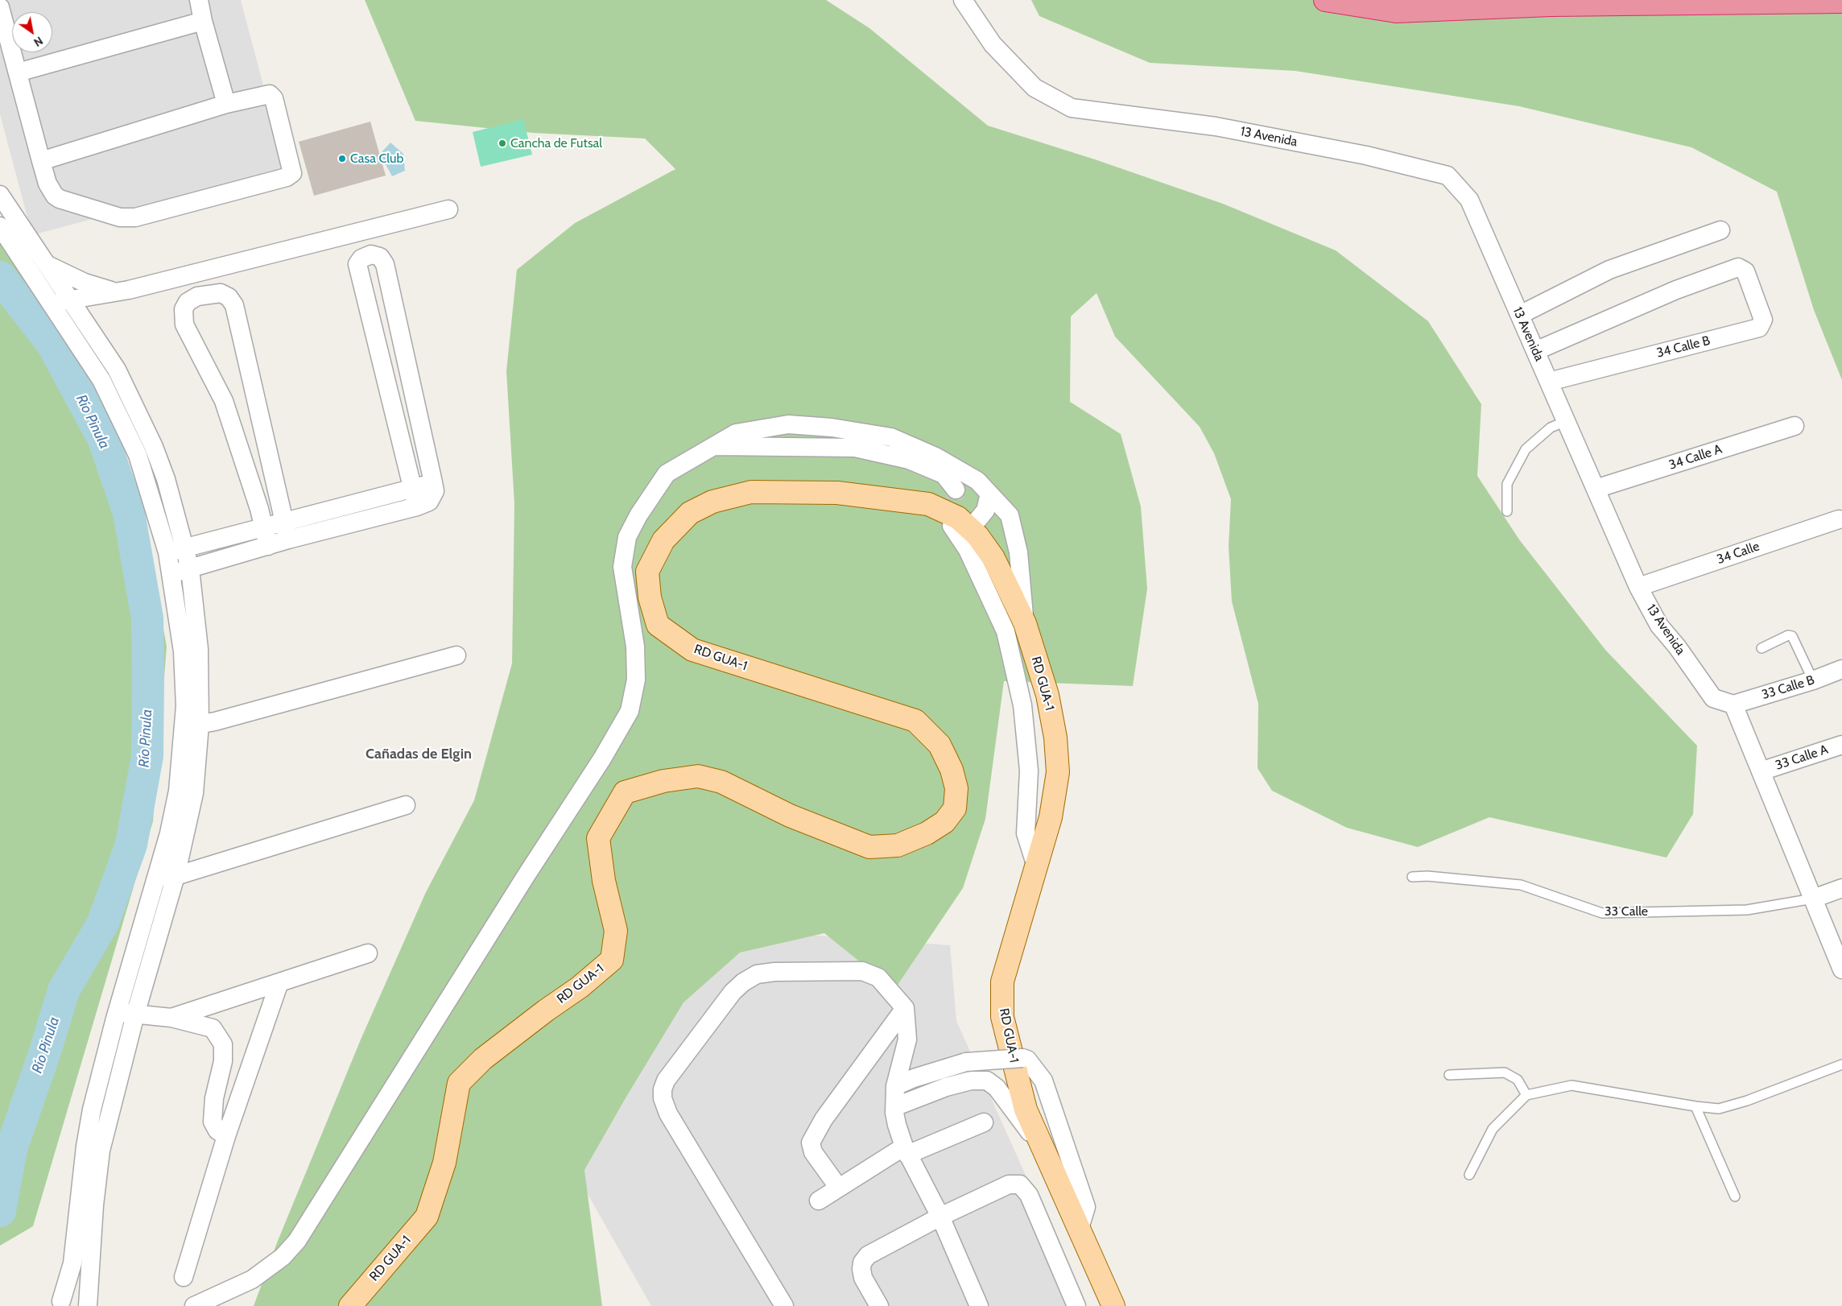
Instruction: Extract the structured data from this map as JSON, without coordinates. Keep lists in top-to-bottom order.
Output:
{
  "streets": {
    "main road": ["RD GUA-1"],
    "street": [
      "13 Avenida",
      "34 Calle B",
      "34 Calle A",
      "34 Calle",
      "33 Calle B",
      "33 Calle A",
      "33 Calle"
    ]
  },
  "crossings": [
    ["13 Avenida", "34 Calle B"],
    ["13 Avenida", "34 Calle A"],
    ["13 Avenida", "34 Calle"],
    ["13 Avenida", "33 Calle B"]
  ],
  "districts": ["Cañadas de Elgin"],
  "water": ["Río Pinula"],
  "places": ["Cancha de Futsal", "Casa Club"],
  "north": "bottom right"
}
